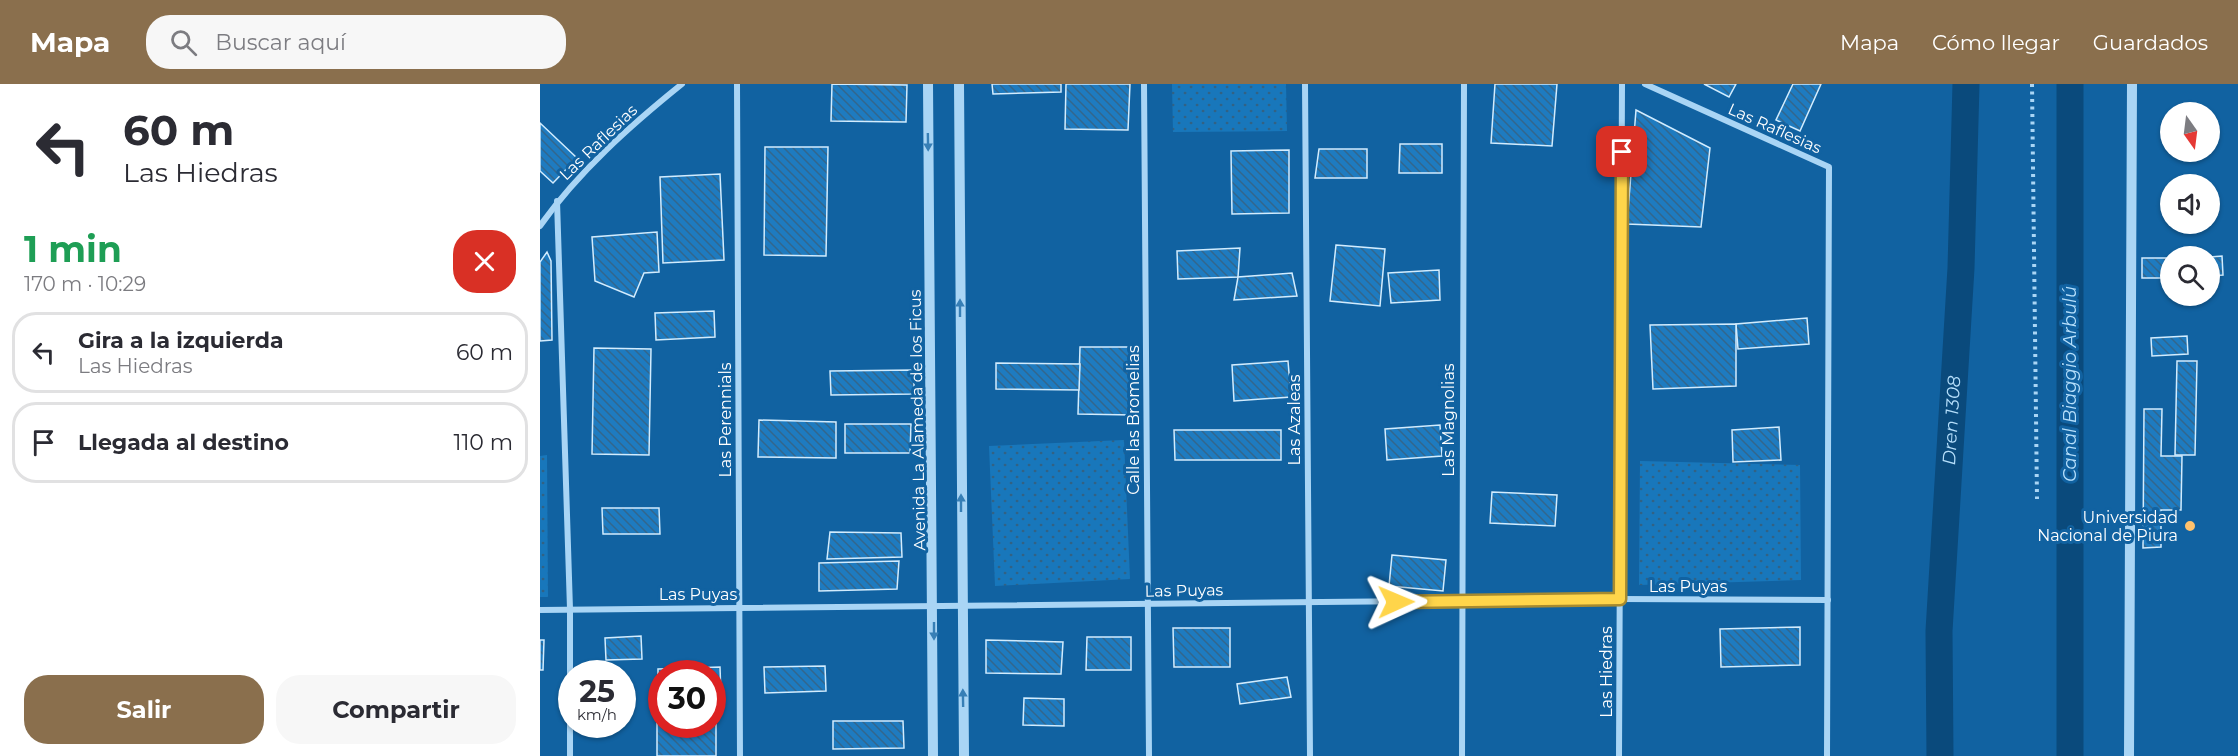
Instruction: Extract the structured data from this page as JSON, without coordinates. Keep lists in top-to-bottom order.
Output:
{
  "streets": {
    "street": [
      "Las Raflesias",
      "Las Perennials",
      "Avenida La Alameda de los Ficus",
      "Calle las Bromelias",
      "Las Azaleas",
      "Las Magnolias",
      "Las Puyas",
      "Las Hiedras"
    ]
  },
  "crossings": [
    ["Las Raflesias", "Las Puyas"],
    ["Las Perennials", "Las Puyas"],
    ["Avenida La Alameda de los Ficus", "Las Puyas"],
    ["Calle las Bromelias", "Las Puyas"],
    ["Las Azaleas", "Las Puyas"],
    ["Las Magnolias", "Las Puyas"],
    ["Las Puyas", "Las Hiedras"]
  ],
  "water": ["Canal Biaggio Arbulú", "Dren 1308"],
  "places": ["Universidad Nacional de Piura"],
  "north": "bottom",
  "page": {
    "header": "Mapa",
    "search": "Buscar aquí",
    "nav": ["Mapa", "Cómo llegar", "Guardados"],
    "turn": ["60 m", "Las Hiedras"],
    "heading": ["1 min", "170 m · 10:29"],
    "list": [
      {
        "name": "Gira a la izquierda",
        "note": "Las Hiedras",
        "value": "60 m"
      },
      {
        "name": "Llegada al destino",
        "value": "110 m"
      }
    ],
    "speed": "25 km/h",
    "limit": "30",
    "buttons": ["Salir", "Compartir"]
  }
}
